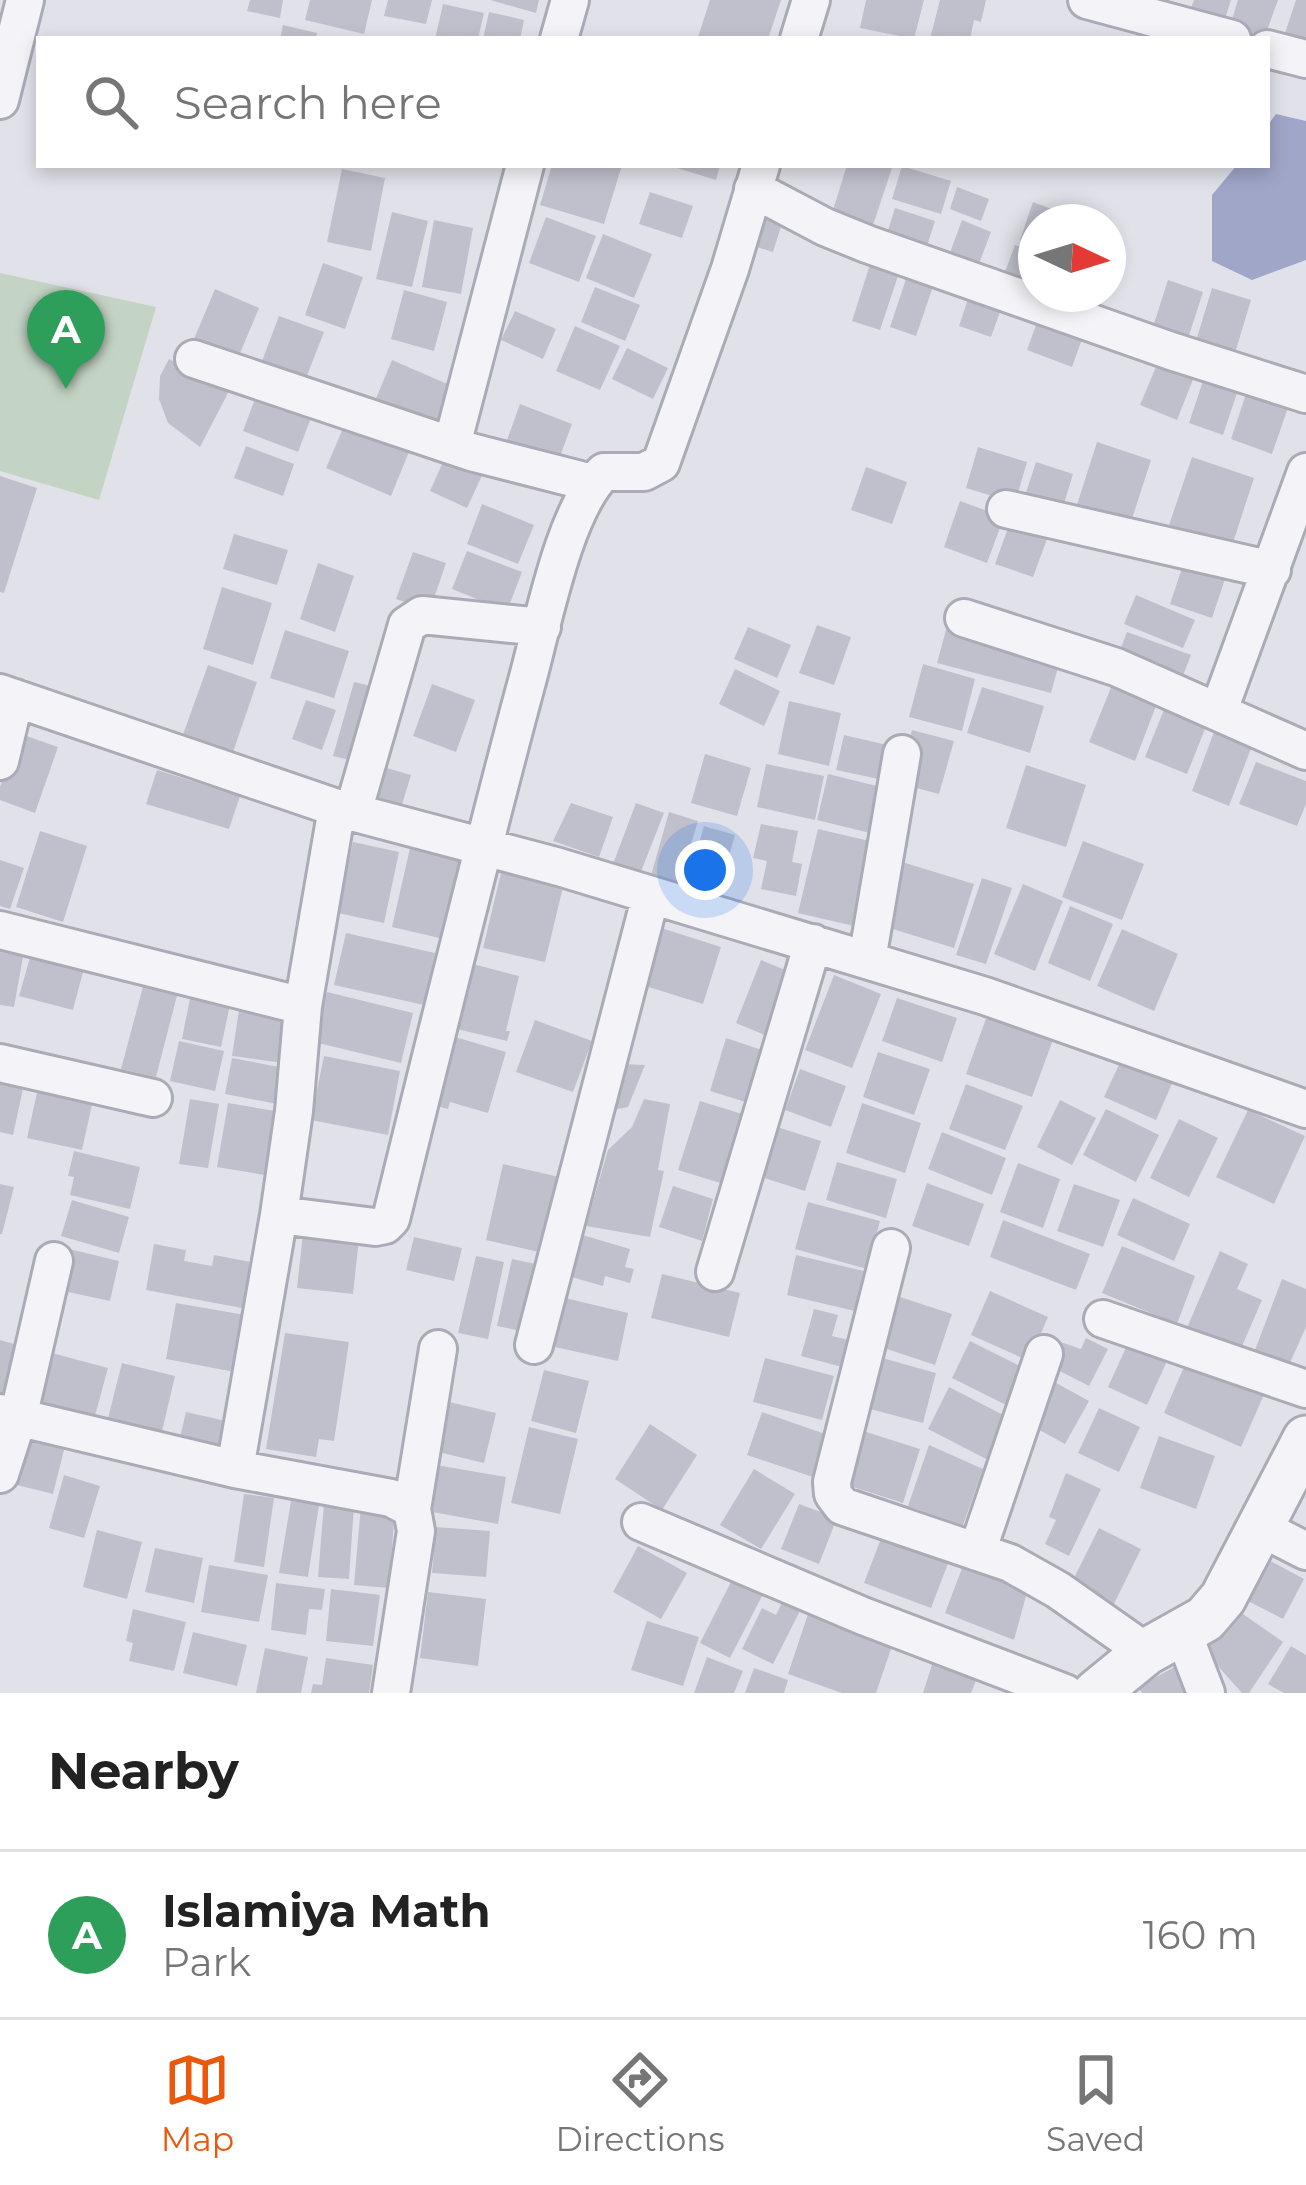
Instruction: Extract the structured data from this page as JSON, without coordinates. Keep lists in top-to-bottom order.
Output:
{
  "north": "right",
  "page": {
    "search": "Search here",
    "pins": "A",
    "heading": "Nearby",
    "list": [
      {
        "mark": "A",
        "name": "Islamiya Math",
        "note": "Park",
        "value": "160 m"
      }
    ],
    "nav": ["Map", "Directions", "Saved"]
  }
}
